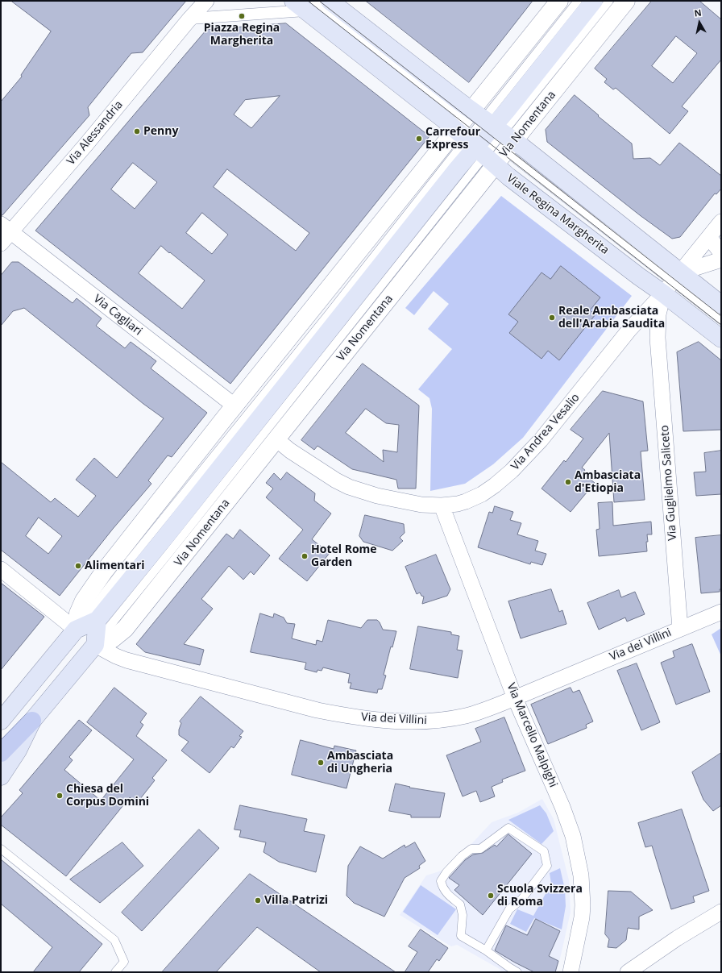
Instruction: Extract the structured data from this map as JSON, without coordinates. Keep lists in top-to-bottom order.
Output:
{
  "streets": {
    "main road": ["Via Nomentana", "Viale Regina Margherita"],
    "street": [
      "Via Alessandria",
      "Via Cagliari",
      "Via Andrea Vesalio",
      "Via Guglielmo Saliceto",
      "Via dei Villini",
      "Via Marcello Malpighi"
    ]
  },
  "crossings": [
    ["Via Nomentana", "Viale Regina Margherita"],
    ["Via Nomentana", "Via Cagliari"],
    ["Via Nomentana", "Via Andrea Vesalio"],
    ["Via Nomentana", "Via dei Villini"],
    ["Via Alessandria", "Via Cagliari"],
    ["Viale Regina Margherita", "Via Andrea Vesalio"],
    ["Viale Regina Margherita", "Via Guglielmo Saliceto"],
    ["Via Andrea Vesalio", "Via Guglielmo Saliceto"],
    ["Via Andrea Vesalio", "Via Marcello Malpighi"],
    ["Via Guglielmo Saliceto", "Via dei Villini"],
    ["Via dei Villini", "Via Marcello Malpighi"]
  ],
  "places": [
    "Piazza Regina Margherita",
    "Penny",
    "Carrefour Express",
    "Reale Ambasciata dell'Arabia Saudita",
    "Ambasciata d'Etiopia",
    "Hotel Rome Garden",
    "Alimentari",
    "Ambasciata di Ungheria",
    "Chiesa del Corpus Domini",
    "Scuola Svizzera di Roma",
    "Villa Patrizi"
  ],
  "north": "top"
}
